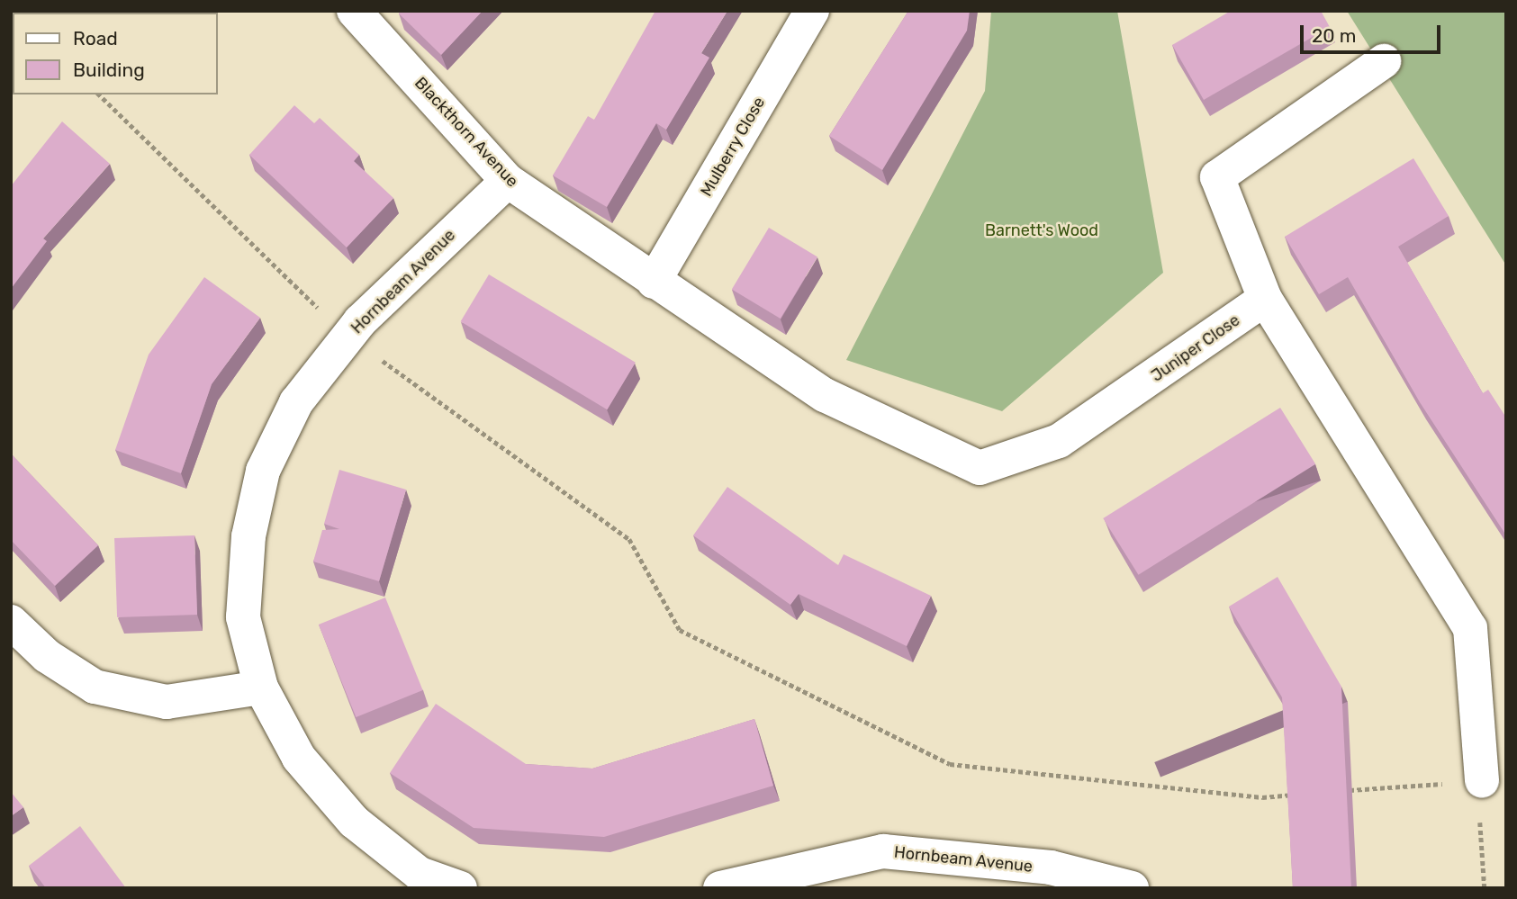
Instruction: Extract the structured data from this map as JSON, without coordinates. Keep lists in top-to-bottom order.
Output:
{
  "streets": {
    "street": [
      "Blackthorn Avenue",
      "Mulberry Close",
      "Hornbeam Avenue",
      "Juniper Close"
    ]
  },
  "crossings": [
    ["Blackthorn Avenue", "Mulberry Close"],
    ["Blackthorn Avenue", "Hornbeam Avenue"],
    ["Blackthorn Avenue", "Juniper Close"],
    ["Mulberry Close", "Juniper Close"]
  ],
  "parks": ["Barnett's Wood"],
  "legend": ["Road", "Building"],
  "scale_bar": "20 m"
}
